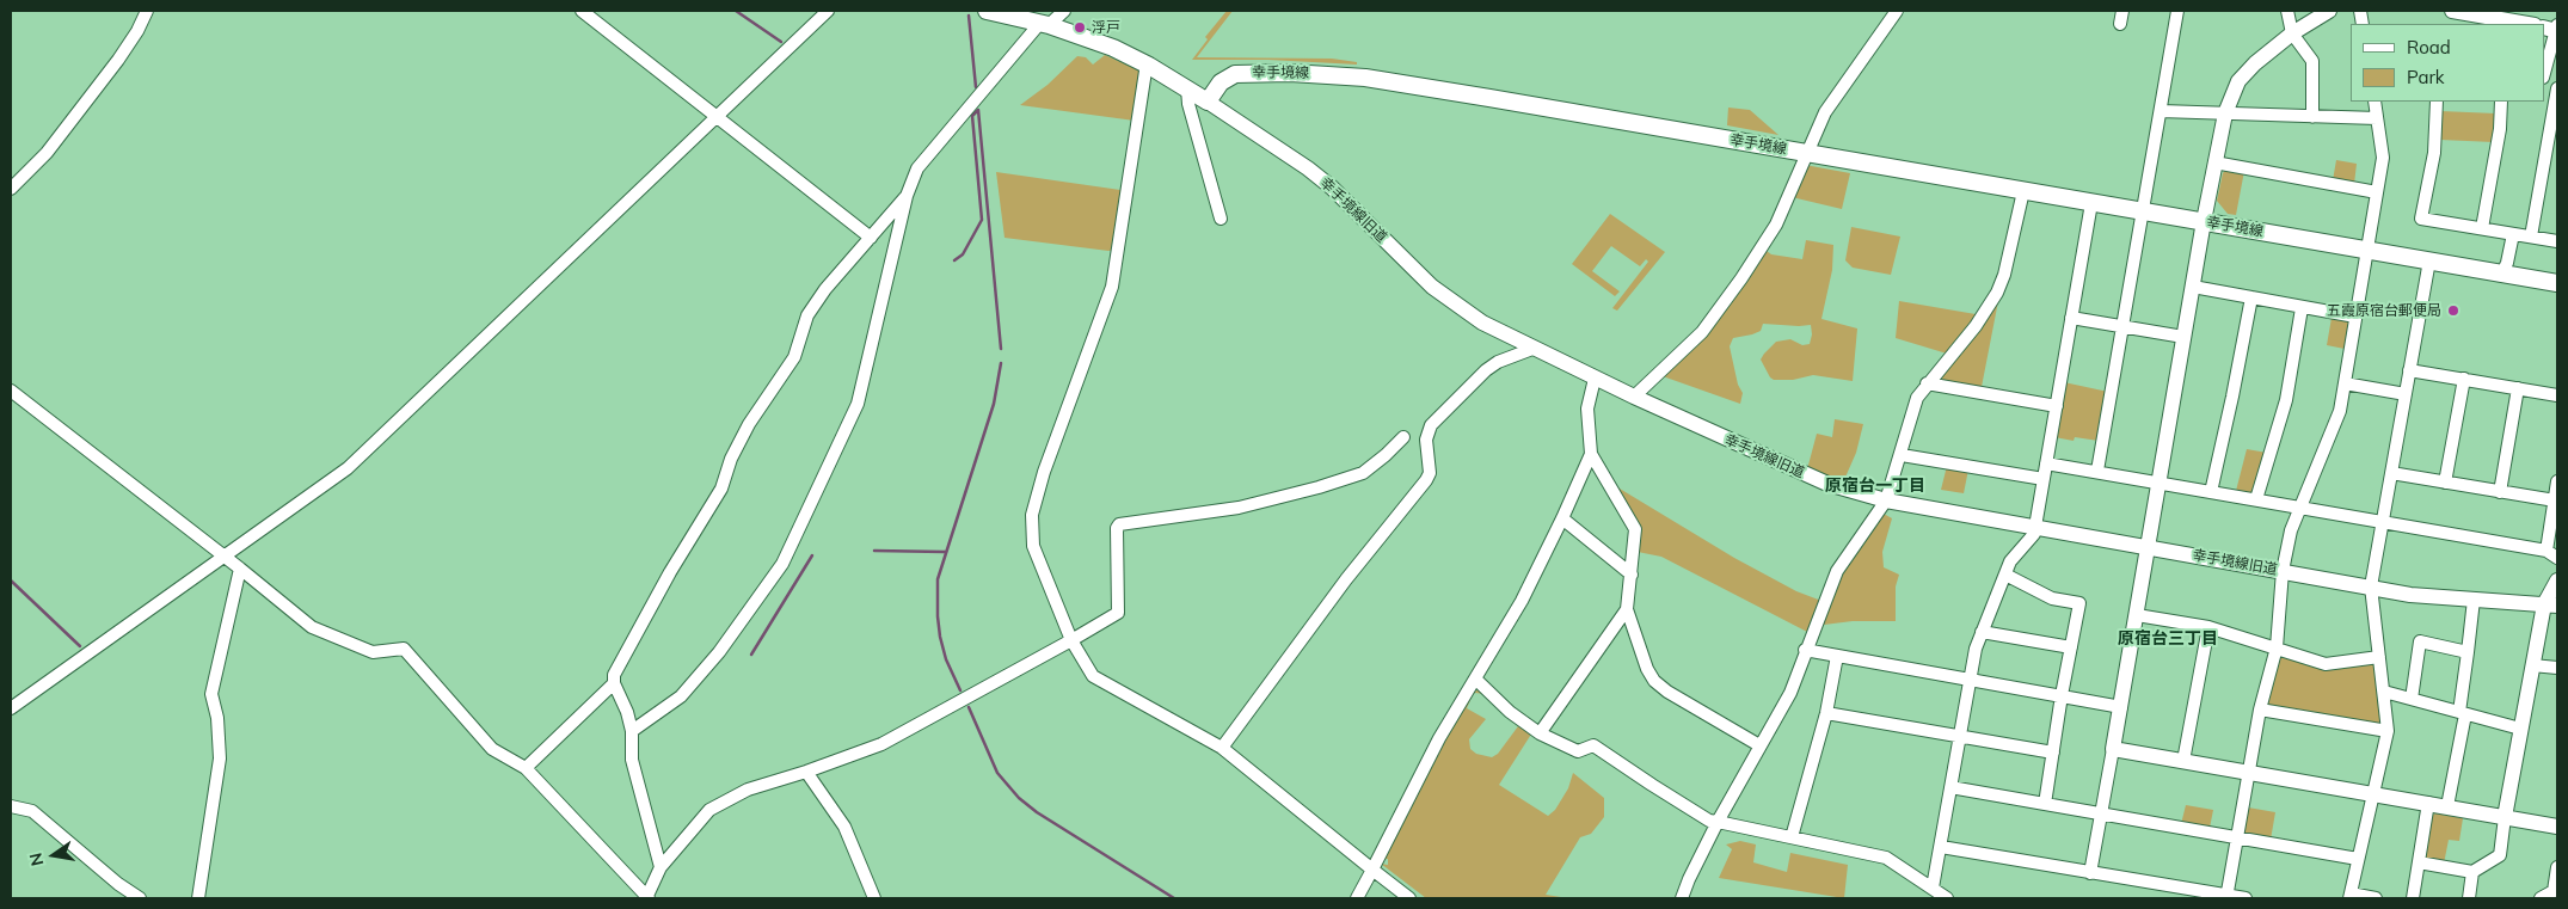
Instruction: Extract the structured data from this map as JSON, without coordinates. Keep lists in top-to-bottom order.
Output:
{
  "streets": {
    "main road": ["幸手境線"],
    "street": ["幸手境線旧道"]
  },
  "crossings": [
    ["幸手境線", "幸手境線旧道"]
  ],
  "districts": ["原宿台一丁目", "原宿台三丁目"],
  "places": ["浮戸", "五霞原宿台郵便局"],
  "legend": ["Road", "Park"],
  "north": "left"
}
